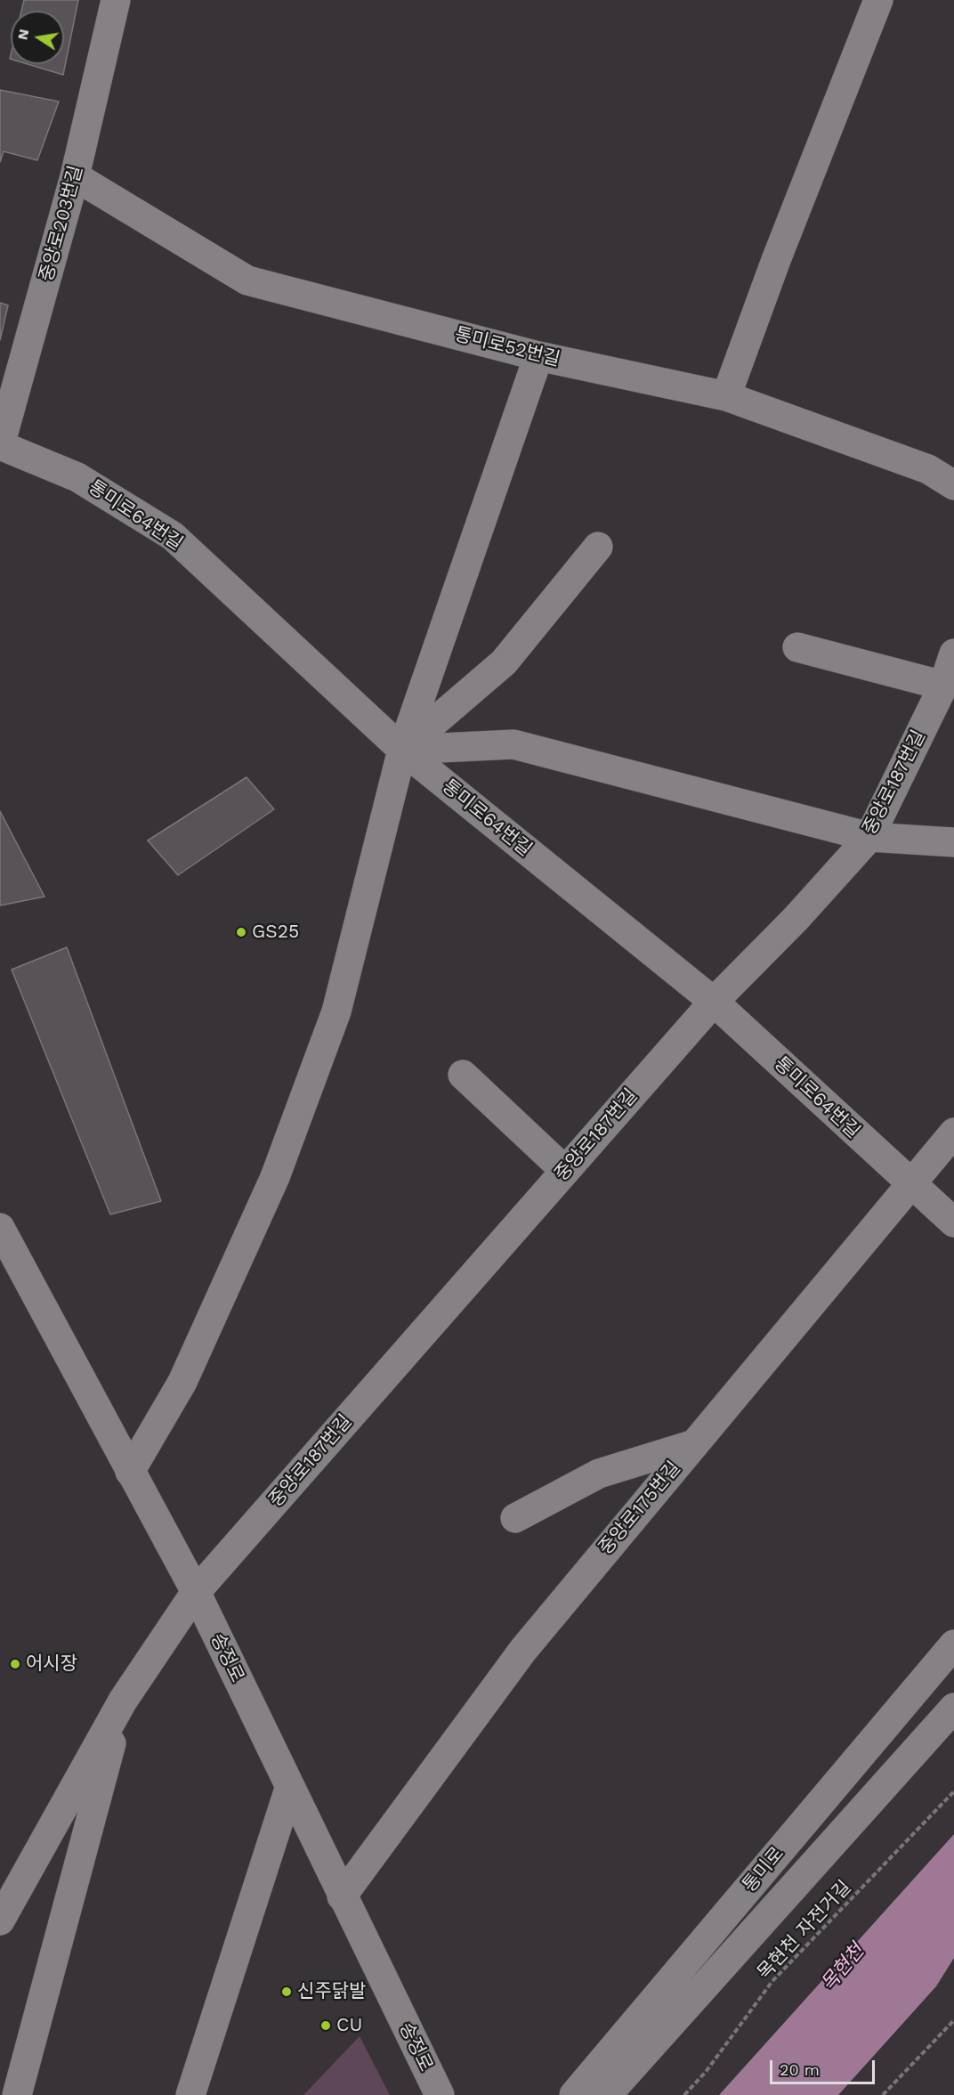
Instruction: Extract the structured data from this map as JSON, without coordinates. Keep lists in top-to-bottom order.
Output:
{
  "streets": {
    "street": [
      "중앙로203번길",
      "통미로52번길",
      "통미로64번길",
      "중앙로187번길",
      "중앙로175번길",
      "송정로",
      "통미로"
    ],
    "path": ["목현천 자전거길"]
  },
  "crossings": [
    ["중앙로203번길", "통미로52번길"],
    ["중앙로203번길", "통미로64번길"],
    ["통미로64번길", "중앙로187번길"],
    ["통미로64번길", "중앙로175번길"],
    ["중앙로187번길", "송정로"],
    ["중앙로175번길", "송정로"]
  ],
  "water": ["목현천"],
  "places": [
    "GS25",
    "어시장",
    "신주닭발",
    "CU"
  ],
  "scale_bar": "20 m",
  "north": "left"
}
